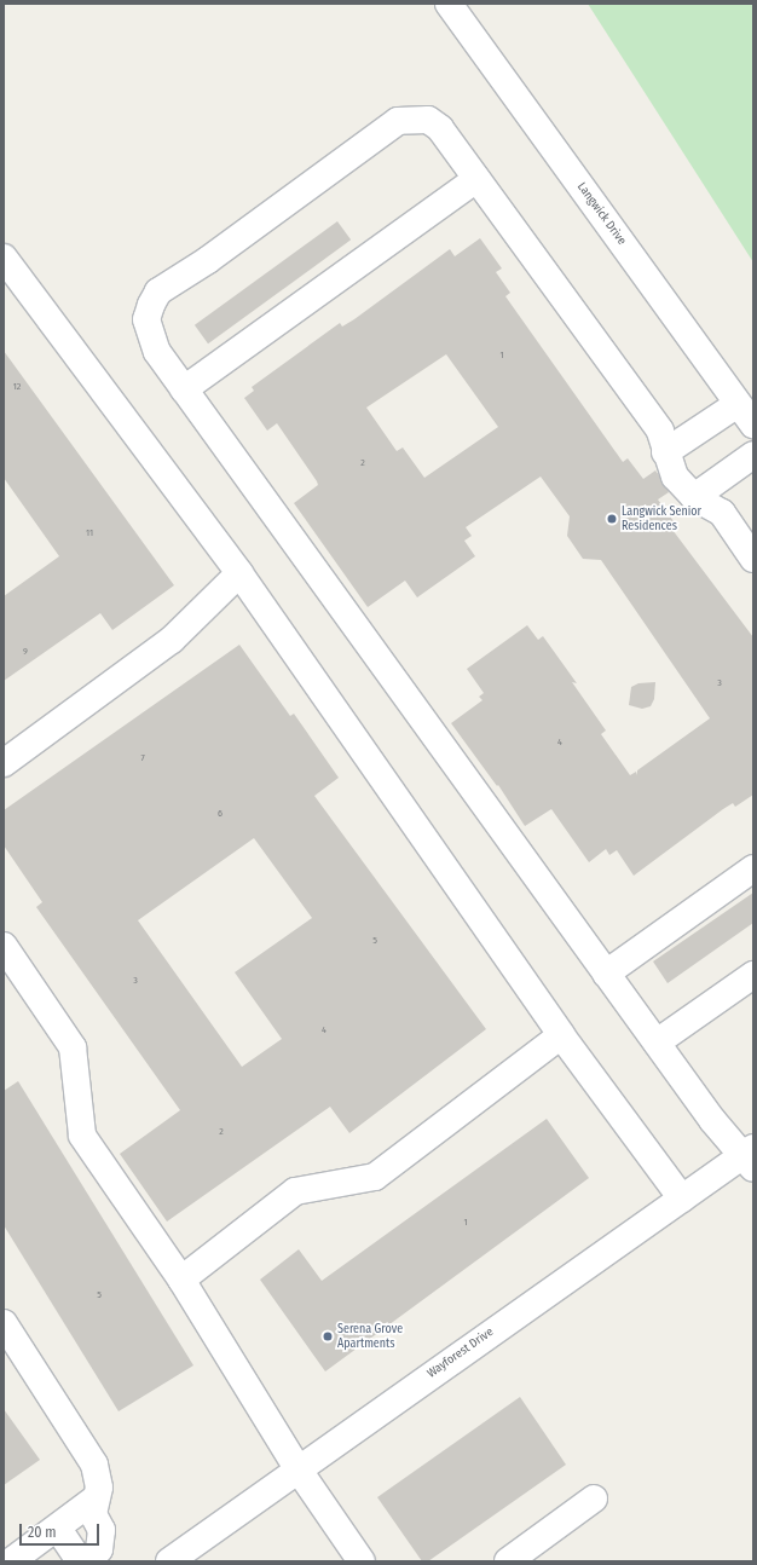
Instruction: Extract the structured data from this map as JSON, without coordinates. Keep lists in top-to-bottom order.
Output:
{
  "streets": {
    "street": ["Langwick Drive", "Wayforest Drive"]
  },
  "places": ["Langwick Senior Residences", "Serena Grove Apartments"],
  "house_numbers": [
    "1",
    "12",
    "2",
    "11",
    "9",
    "3",
    "4",
    "7",
    "6",
    "5",
    "3",
    "4",
    "2",
    "1",
    "5"
  ],
  "scale_bar": "20 m"
}
